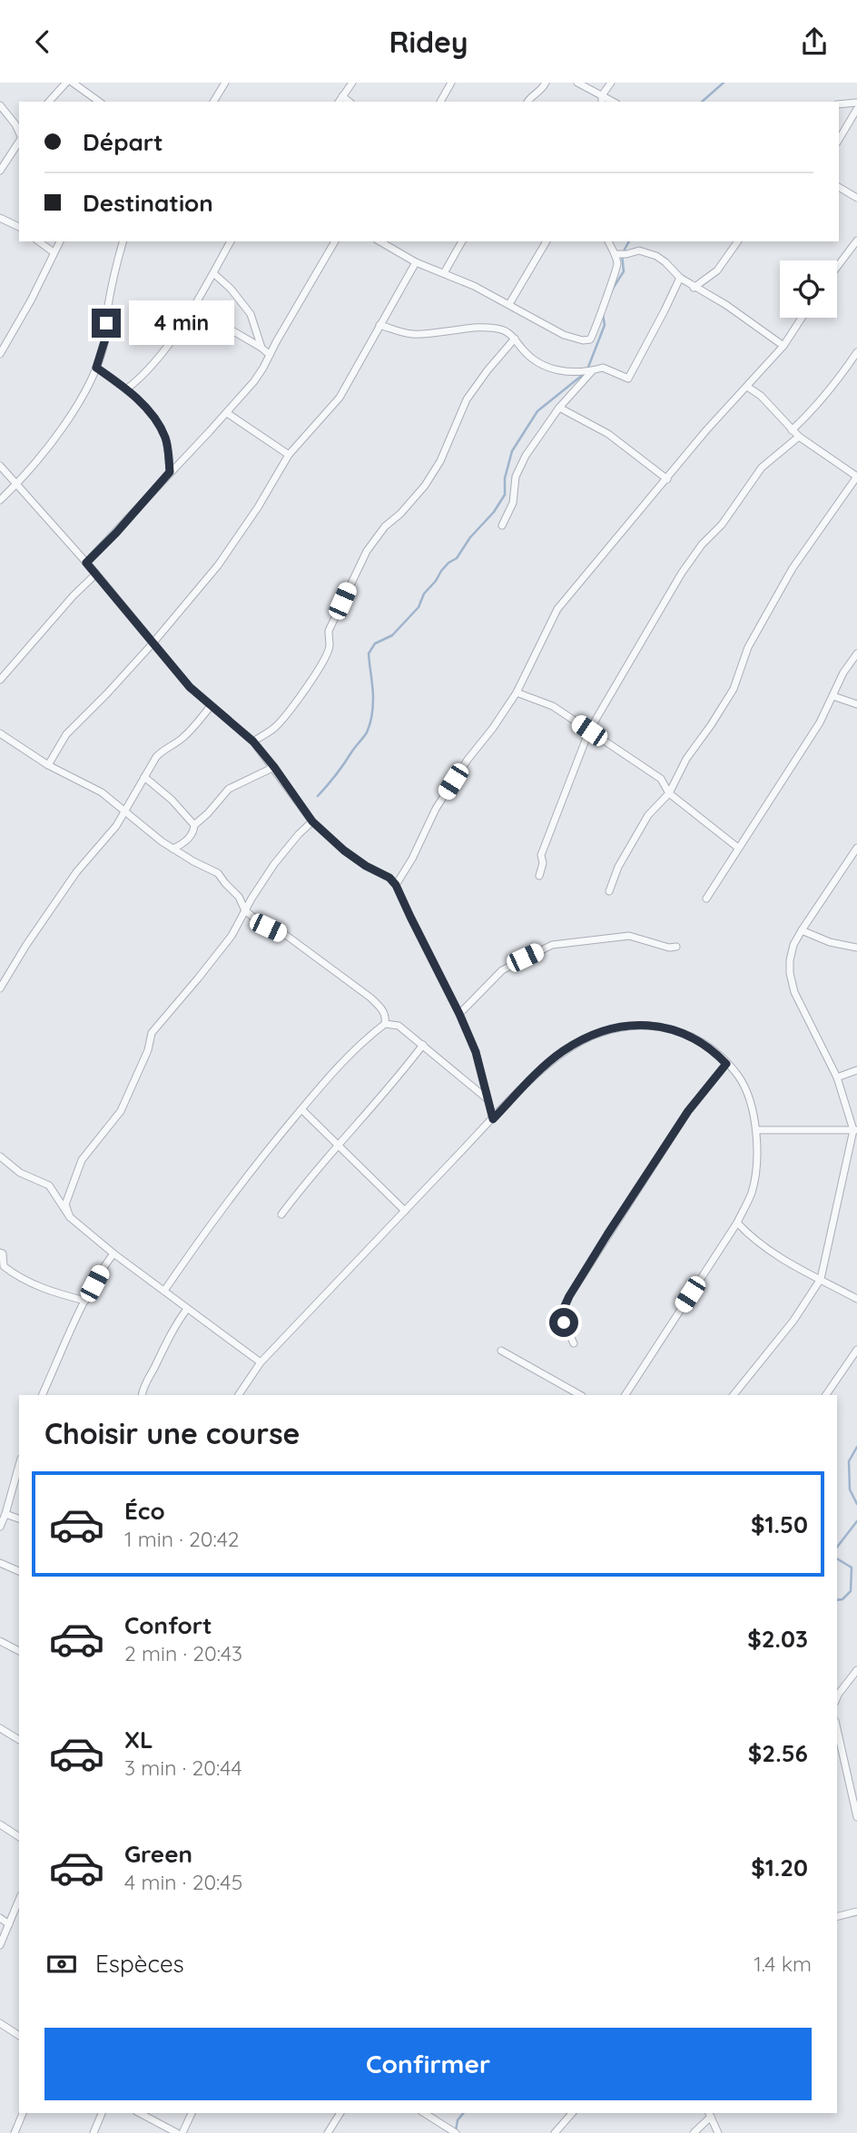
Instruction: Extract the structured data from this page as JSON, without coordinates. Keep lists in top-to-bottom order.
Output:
{
  "page": {
    "header": "Ridey",
    "banner": ["Départ", "Destination"],
    "bubble": "4 min",
    "heading": "Choisir une course",
    "list": [
      {
        "name": "Éco",
        "note": "1 min · 20:42",
        "value": "$1.50"
      },
      {
        "name": "Confort",
        "note": "2 min · 20:43",
        "value": "$2.03"
      },
      {
        "name": "XL",
        "note": "3 min · 20:44",
        "value": "$2.56"
      },
      {
        "name": "Green",
        "note": "4 min · 20:45",
        "value": "$1.20"
      }
    ],
    "pay": ["Espèces", "1.4 km"],
    "buttons": "Confirmer"
  }
}
